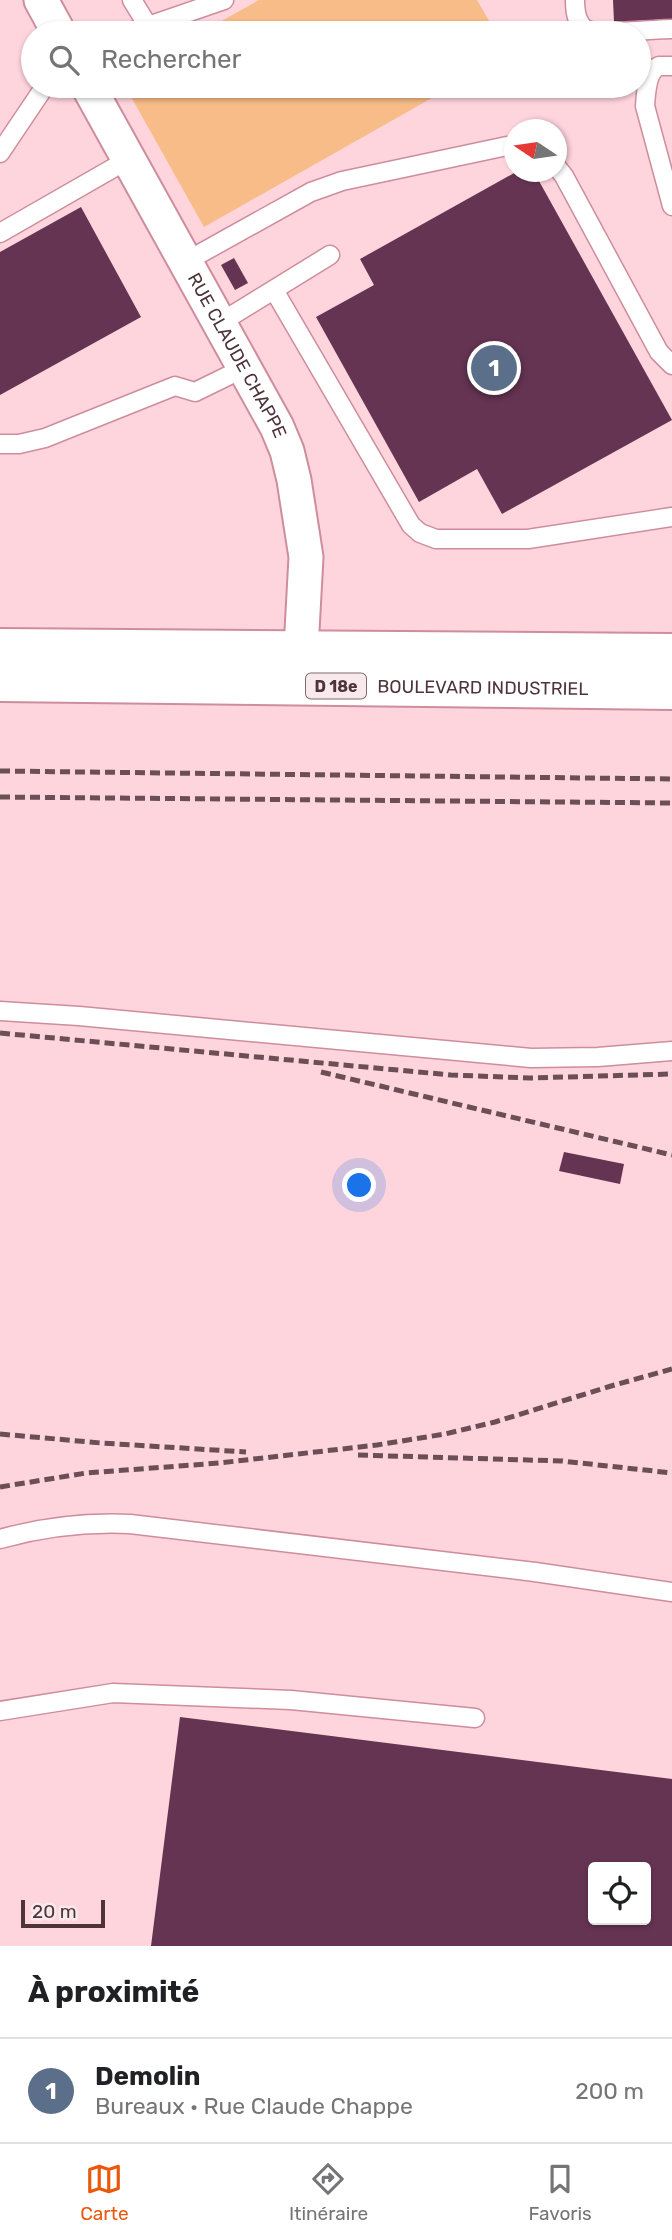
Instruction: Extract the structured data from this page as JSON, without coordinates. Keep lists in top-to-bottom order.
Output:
{
  "streets": {
    "main road": ["D 18e", "BOULEVARD INDUSTRIEL"],
    "street": ["RUE CLAUDE CHAPPE"]
  },
  "crossings": [
    ["RUE CLAUDE CHAPPE", "BOULEVARD INDUSTRIEL"]
  ],
  "scale_bar": "20 m",
  "north": "left",
  "page": {
    "search": "Rechercher",
    "pins": "1",
    "scale": "20 m",
    "heading": "À proximité",
    "list": [
      {
        "mark": "1",
        "name": "Demolin",
        "note": "Bureaux · Rue Claude Chappe",
        "value": "200 m"
      }
    ],
    "nav": ["Carte", "Itinéraire", "Favoris"]
  }
}
